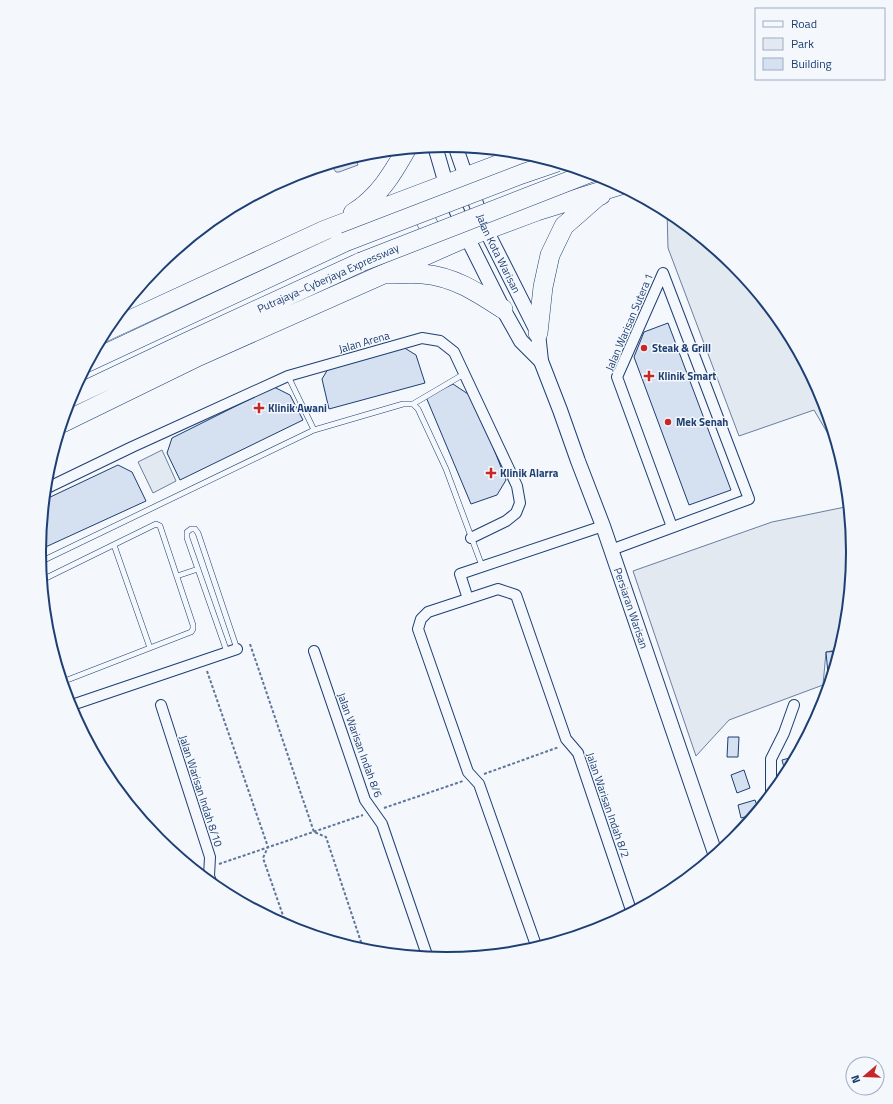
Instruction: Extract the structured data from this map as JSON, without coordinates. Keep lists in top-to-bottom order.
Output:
{
  "streets": {
    "highway": ["Putrajaya–Cyberjaya Expressway"],
    "main road": ["Jalan Kota Warisan", "Persiaran Warisan"],
    "street": [
      "Jalan Warisan Sutera 1",
      "Jalan Arena",
      "Jalan Warisan Indah 8/6",
      "Jalan Warisan Indah 8/10",
      "Jalan Warisan Indah 8/2"
    ]
  },
  "crossings": [
    ["Jalan Kota Warisan", "Persiaran Warisan"],
    ["Jalan Warisan Sutera 1", "Persiaran Warisan"]
  ],
  "places": {
    "other": ["Steak & Grill", "Mek Senah"],
    "health": ["Klinik Smart", "Klinik Awani", "Klinik Alarra"]
  },
  "legend": ["Road", "Park", "Building"],
  "north": "left"
}
